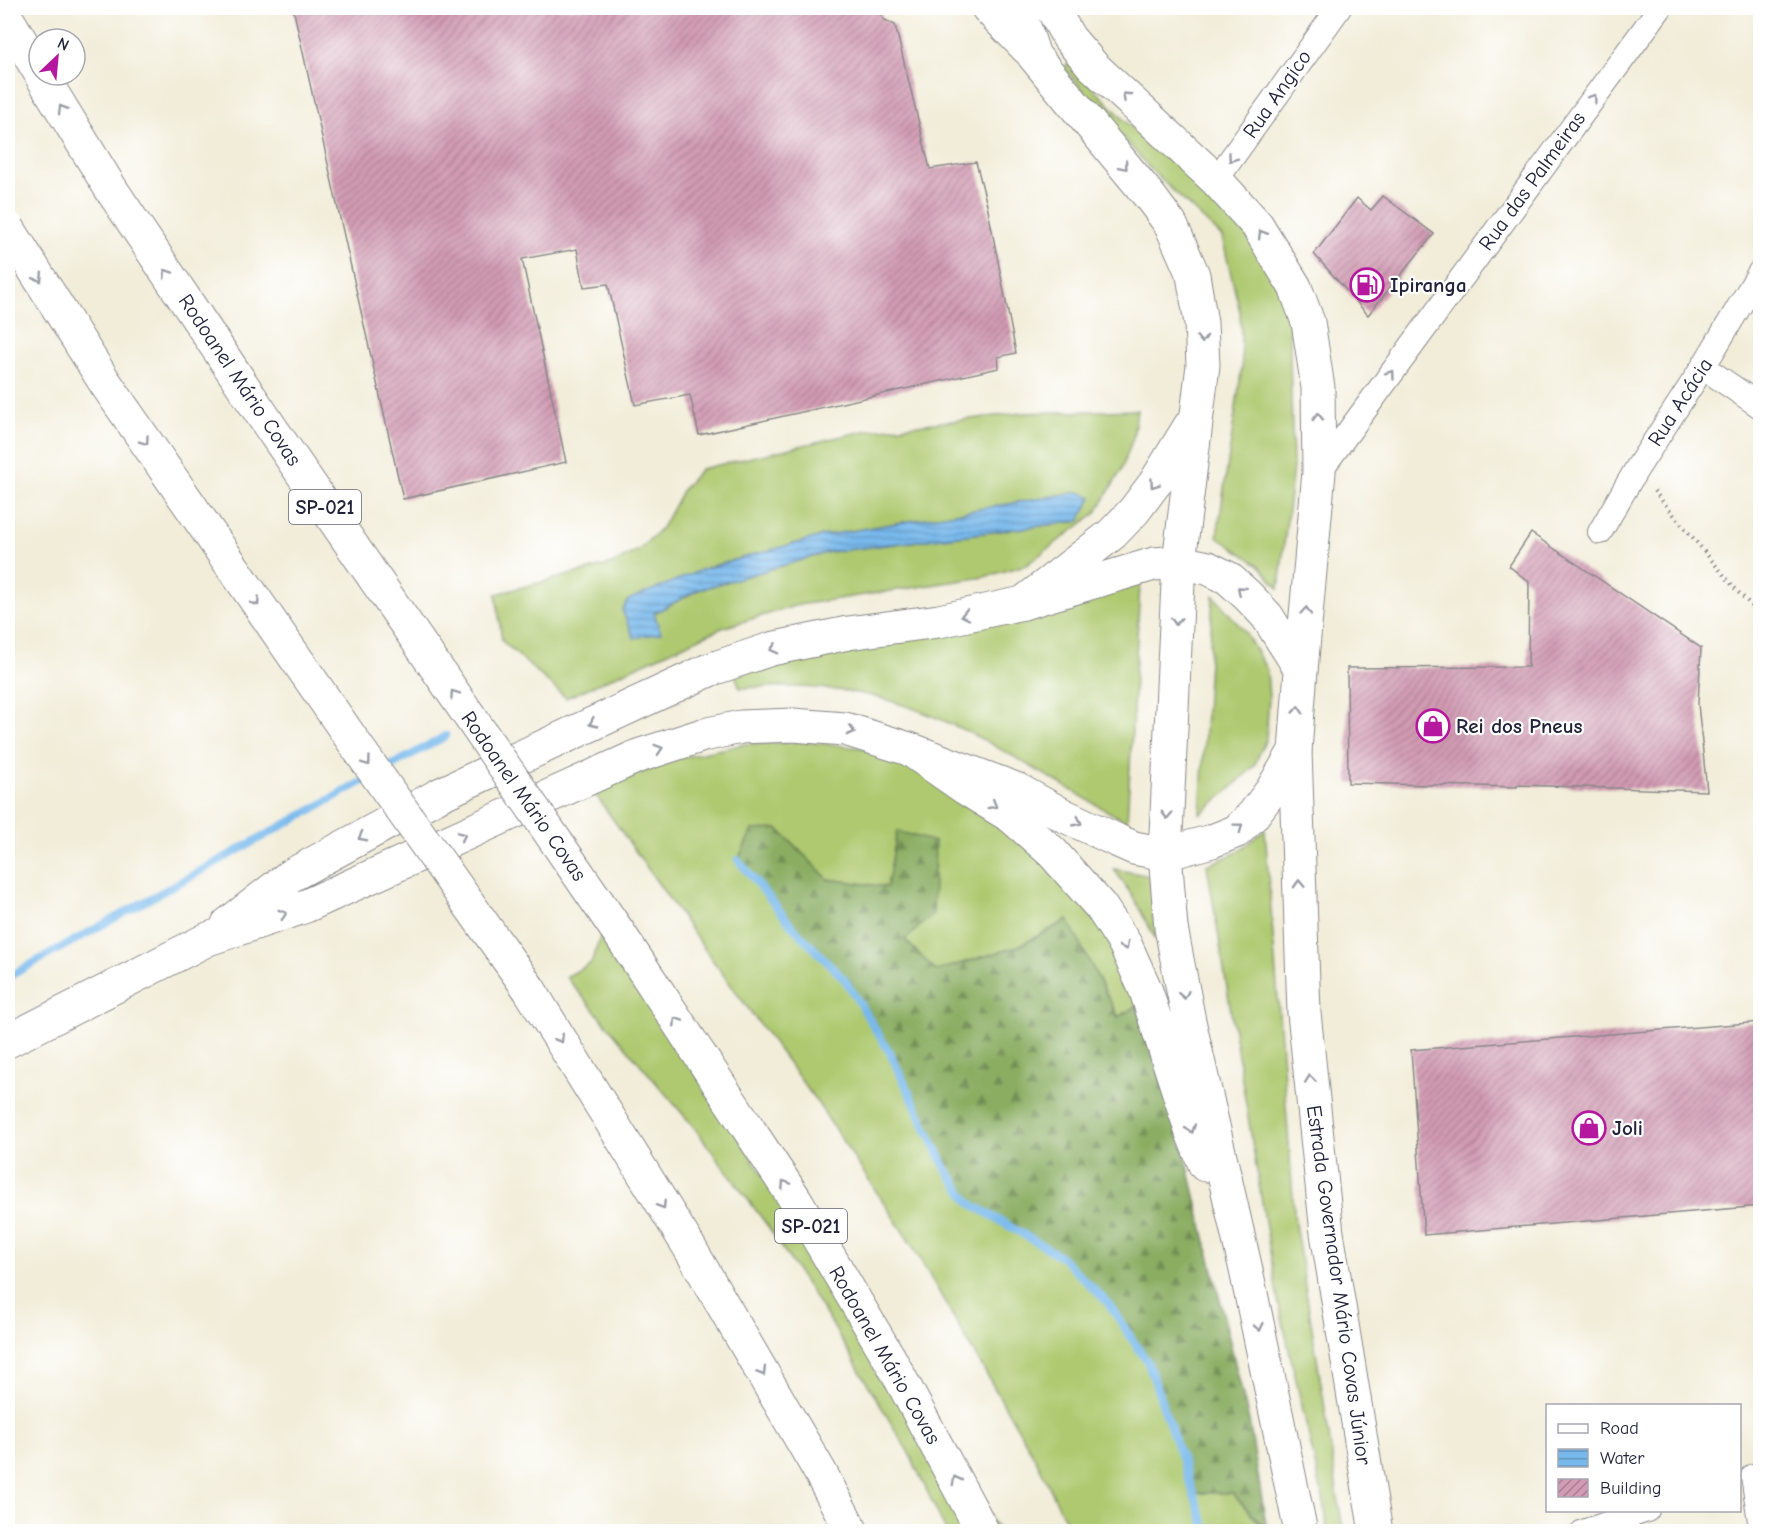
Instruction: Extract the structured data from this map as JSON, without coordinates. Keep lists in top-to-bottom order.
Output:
{
  "streets": {
    "main road": ["Rodoanel Mário Covas", "SP-021", "Estrada Governador Mário Covas Júnior"],
    "street": ["Rua Angico", "Rua das Palmeiras", "Rua Acácia"]
  },
  "crossings": [
    ["Rua Angico", "Estrada Governador Mário Covas Júnior"],
    ["Rua das Palmeiras", "Estrada Governador Mário Covas Júnior"]
  ],
  "one_way": ["Rua Angico", "Rua das Palmeiras"],
  "places": {
    "fuel station": ["Ipiranga"],
    "shop": ["Rei dos Pneus", "Joli"]
  },
  "legend": ["Road", "Water", "Building"],
  "north": "top right"
}
